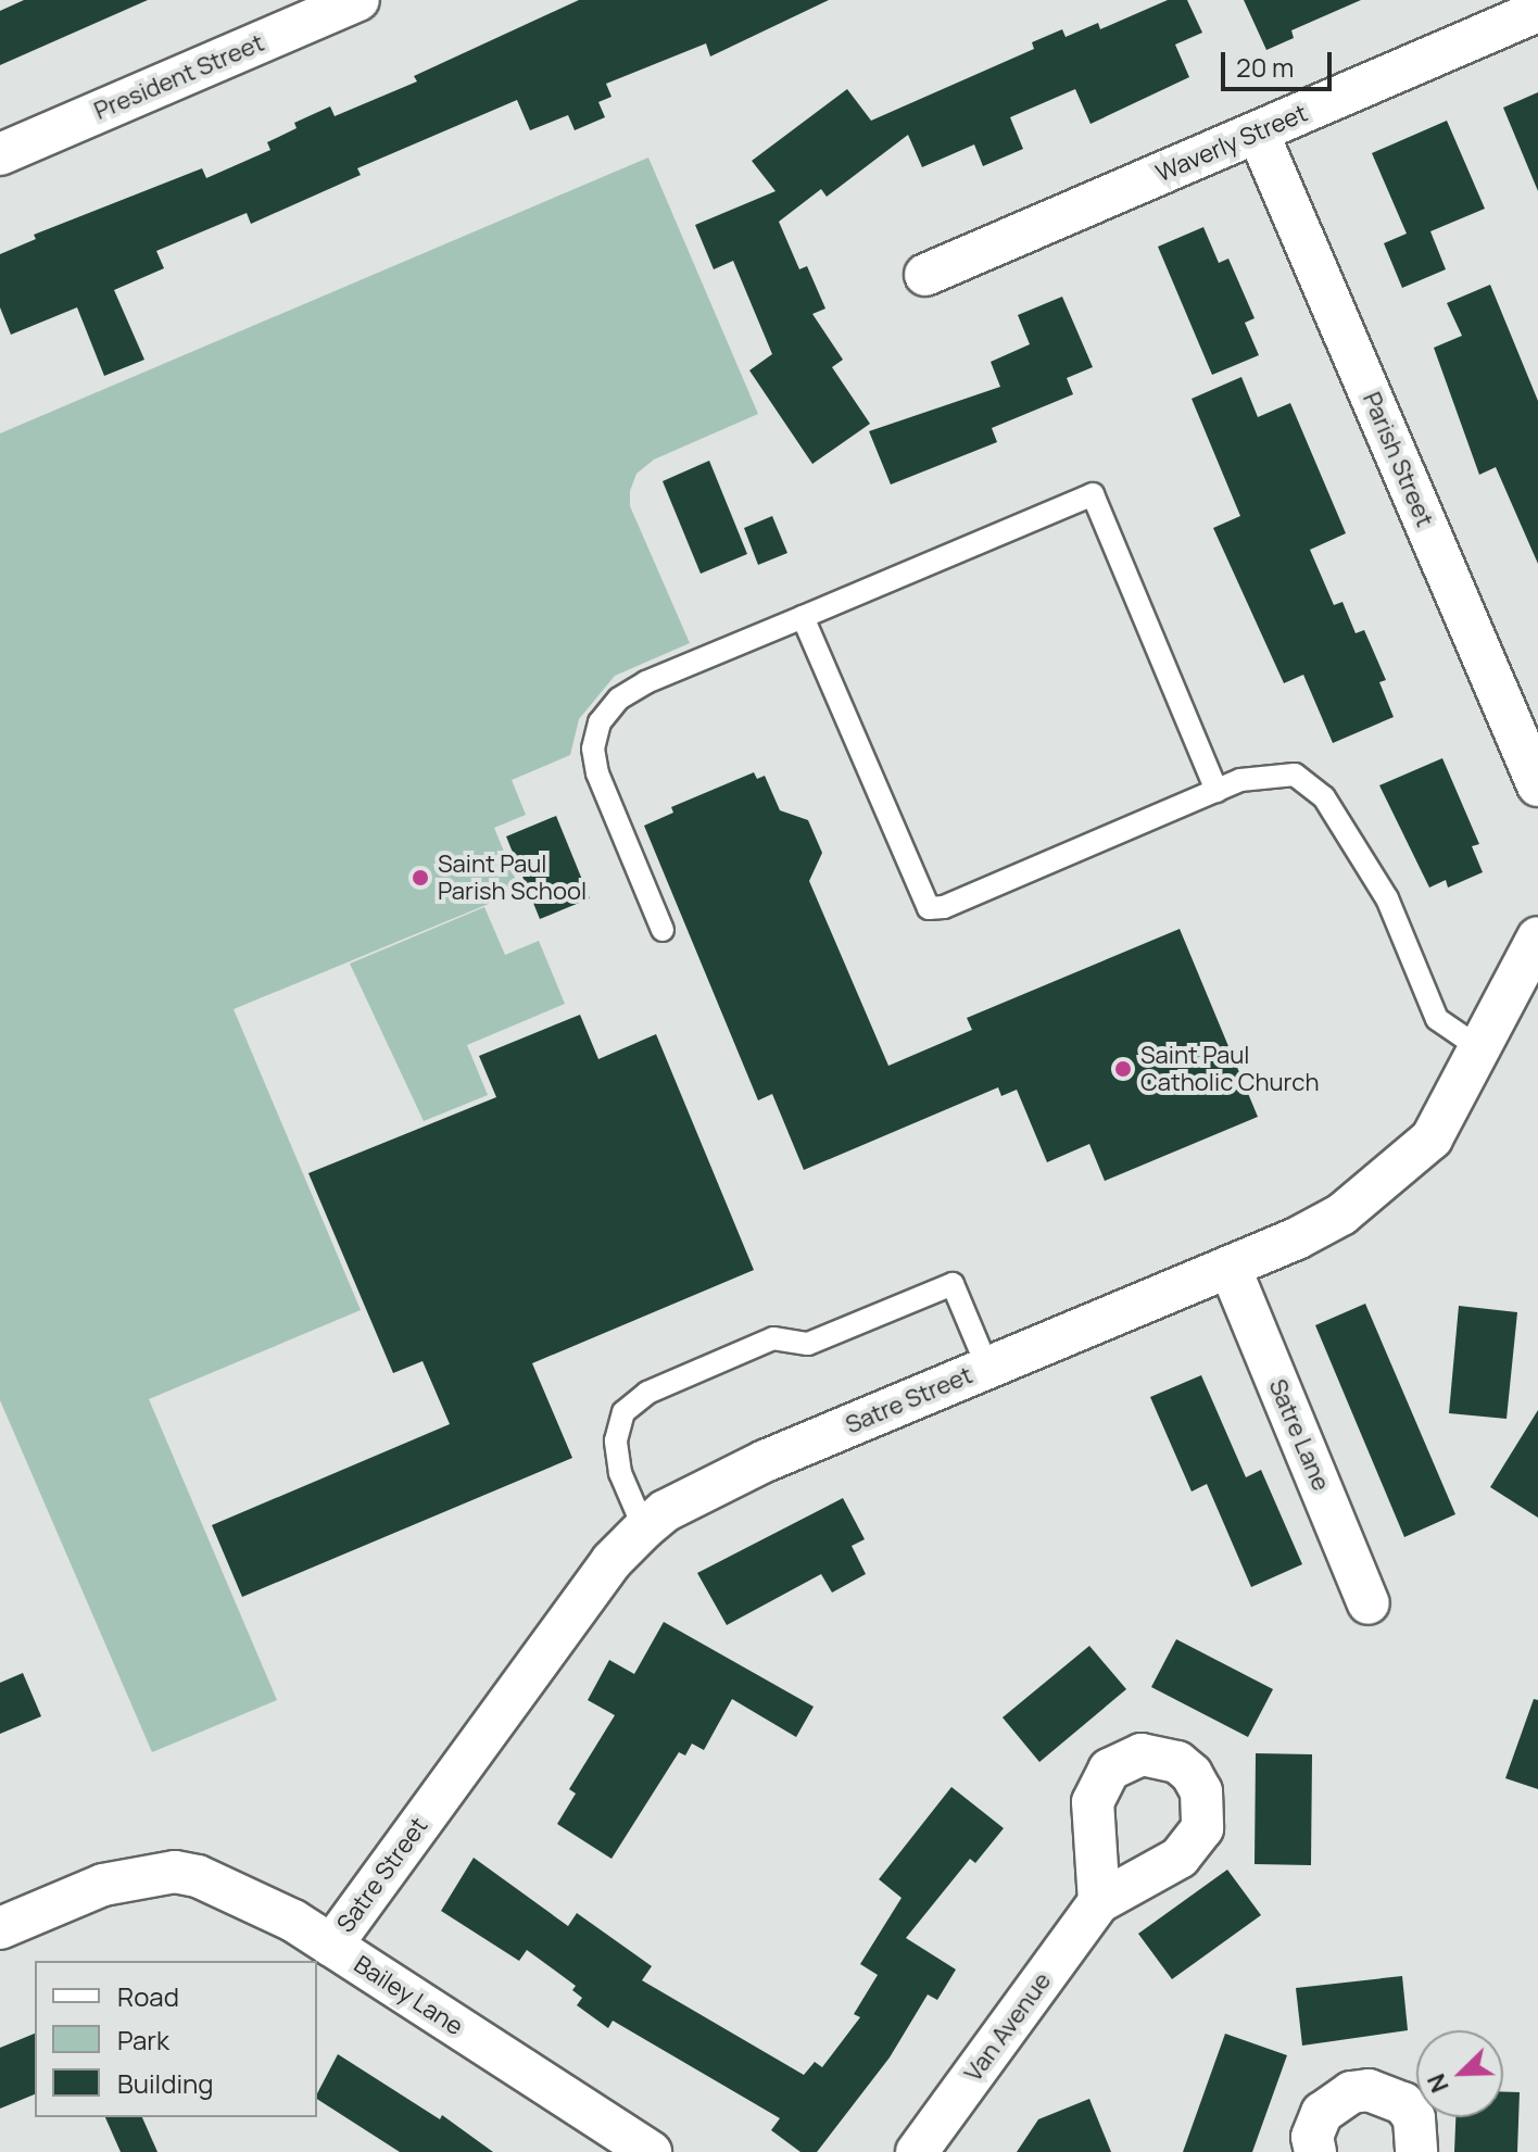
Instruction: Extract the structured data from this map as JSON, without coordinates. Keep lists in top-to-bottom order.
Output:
{
  "streets": {
    "street": [
      "President Street",
      "Waverly Street",
      "Parish Street",
      "Satre Street",
      "Satre Lane",
      "Bailey Lane",
      "Van Avenue"
    ]
  },
  "crossings": [
    ["Waverly Street", "Parish Street"],
    ["Satre Street", "Satre Lane"],
    ["Satre Street", "Bailey Lane"]
  ],
  "places": ["Saint Paul Parish School", "Saint Paul Catholic Church"],
  "legend": ["Road", "Park", "Building"],
  "scale_bar": "20 m",
  "north": "bottom left"
}
